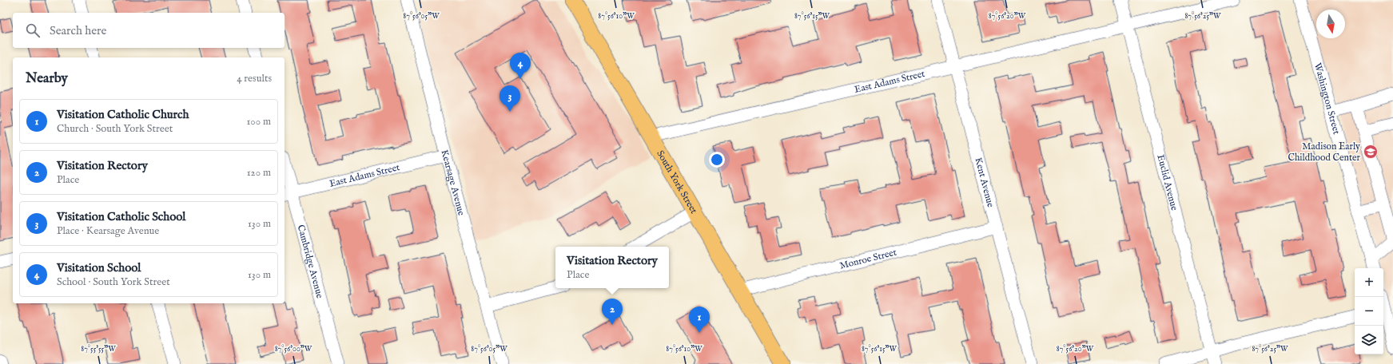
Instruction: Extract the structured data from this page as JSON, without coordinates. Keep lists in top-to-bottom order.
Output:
{
  "streets": {
    "main road": ["South York Street"],
    "street": [
      "East Adams Street",
      "Washington Street",
      "Kearsage Avenue",
      "Kent Avenue",
      "Euclid Avenue",
      "Monroe Street",
      "Cambridge Avenue"
    ]
  },
  "crossings": [
    ["East Adams Street", "Kearsage Avenue"],
    ["East Adams Street", "South York Street"],
    ["East Adams Street", "Kent Avenue"],
    ["East Adams Street", "Euclid Avenue"],
    ["East Adams Street", "Cambridge Avenue"],
    ["South York Street", "Monroe Street"],
    ["Kent Avenue", "Monroe Street"]
  ],
  "places": {
    "school or university": ["Madison Early Childhood Center"]
  },
  "north": "bottom",
  "page": {
    "search": "Search here",
    "pins": [
      "4",
      "3",
      "2",
      "1"
    ],
    "heading": ["Nearby", "4 results"],
    "list": [
      {
        "mark": "1",
        "name": "Visitation Catholic Church",
        "note": "Church · South York Street",
        "value": "100 m"
      },
      {
        "mark": "2",
        "name": "Visitation Rectory",
        "note": "Place",
        "value": "120 m"
      },
      {
        "mark": "3",
        "name": "Visitation Catholic School",
        "note": "Place · Kearsage Avenue",
        "value": "130 m"
      },
      {
        "mark": "4",
        "name": "Visitation School",
        "note": "School · South York Street",
        "value": "130 m"
      }
    ],
    "popup": ["Visitation Rectory", "Place"],
    "map_buttons": ["+", "−"]
  },
  "coordinates": [
    "87°56'05\"W",
    "87°56'10\"W",
    "87°56'15\"W",
    "87°56'20\"W",
    "87°56'25\"W",
    "87°55'55\"W",
    "87°56'00\"W"
  ]
}
